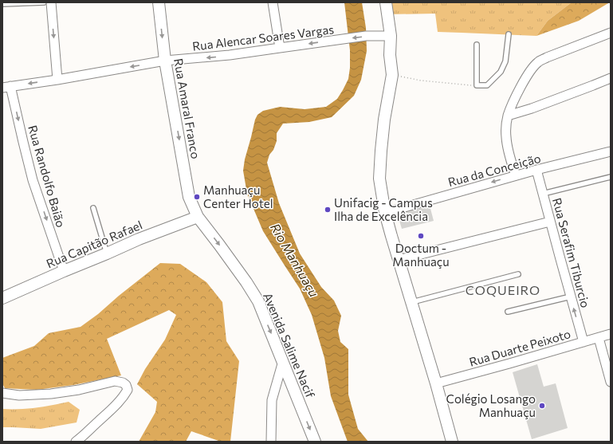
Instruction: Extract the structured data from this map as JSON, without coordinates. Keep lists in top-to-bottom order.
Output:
{
  "streets": {
    "street": [
      "Rua Alencar Soares Vargas",
      "Rua Amaral Franco",
      "Rua da Conceição",
      "Rua Randolfo Baião",
      "Rua Capitão Rafael",
      "Rua Serafim Tiburcio",
      "Avenida Salime Nacif",
      "Rua Duarte Peixoto"
    ]
  },
  "crossings": [
    ["Rua Alencar Soares Vargas", "Rua Amaral Franco"],
    ["Rua Alencar Soares Vargas", "Rua Randolfo Baião"],
    ["Rua Amaral Franco", "Rua Capitão Rafael"],
    ["Rua Amaral Franco", "Avenida Salime Nacif"],
    ["Rua da Conceição", "Rua Serafim Tiburcio"],
    ["Rua Randolfo Baião", "Rua Capitão Rafael"],
    ["Rua Capitão Rafael", "Avenida Salime Nacif"],
    ["Rua Serafim Tiburcio", "Rua Duarte Peixoto"]
  ],
  "one_way": [
    "Rua Alencar Soares Vargas",
    "Rua Amaral Franco",
    "Rua Randolfo Baião",
    "Avenida Salime Nacif"
  ],
  "districts": ["COQUEIRO"],
  "water": ["Rio Manhuaçu"],
  "places": [
    "Manhuaçu Center Hotel",
    "Unifacig - Campus Ilha de Excelência",
    "Doctum - Manhuaçu",
    "Colégio Losango Manhuaçu"
  ]
}
